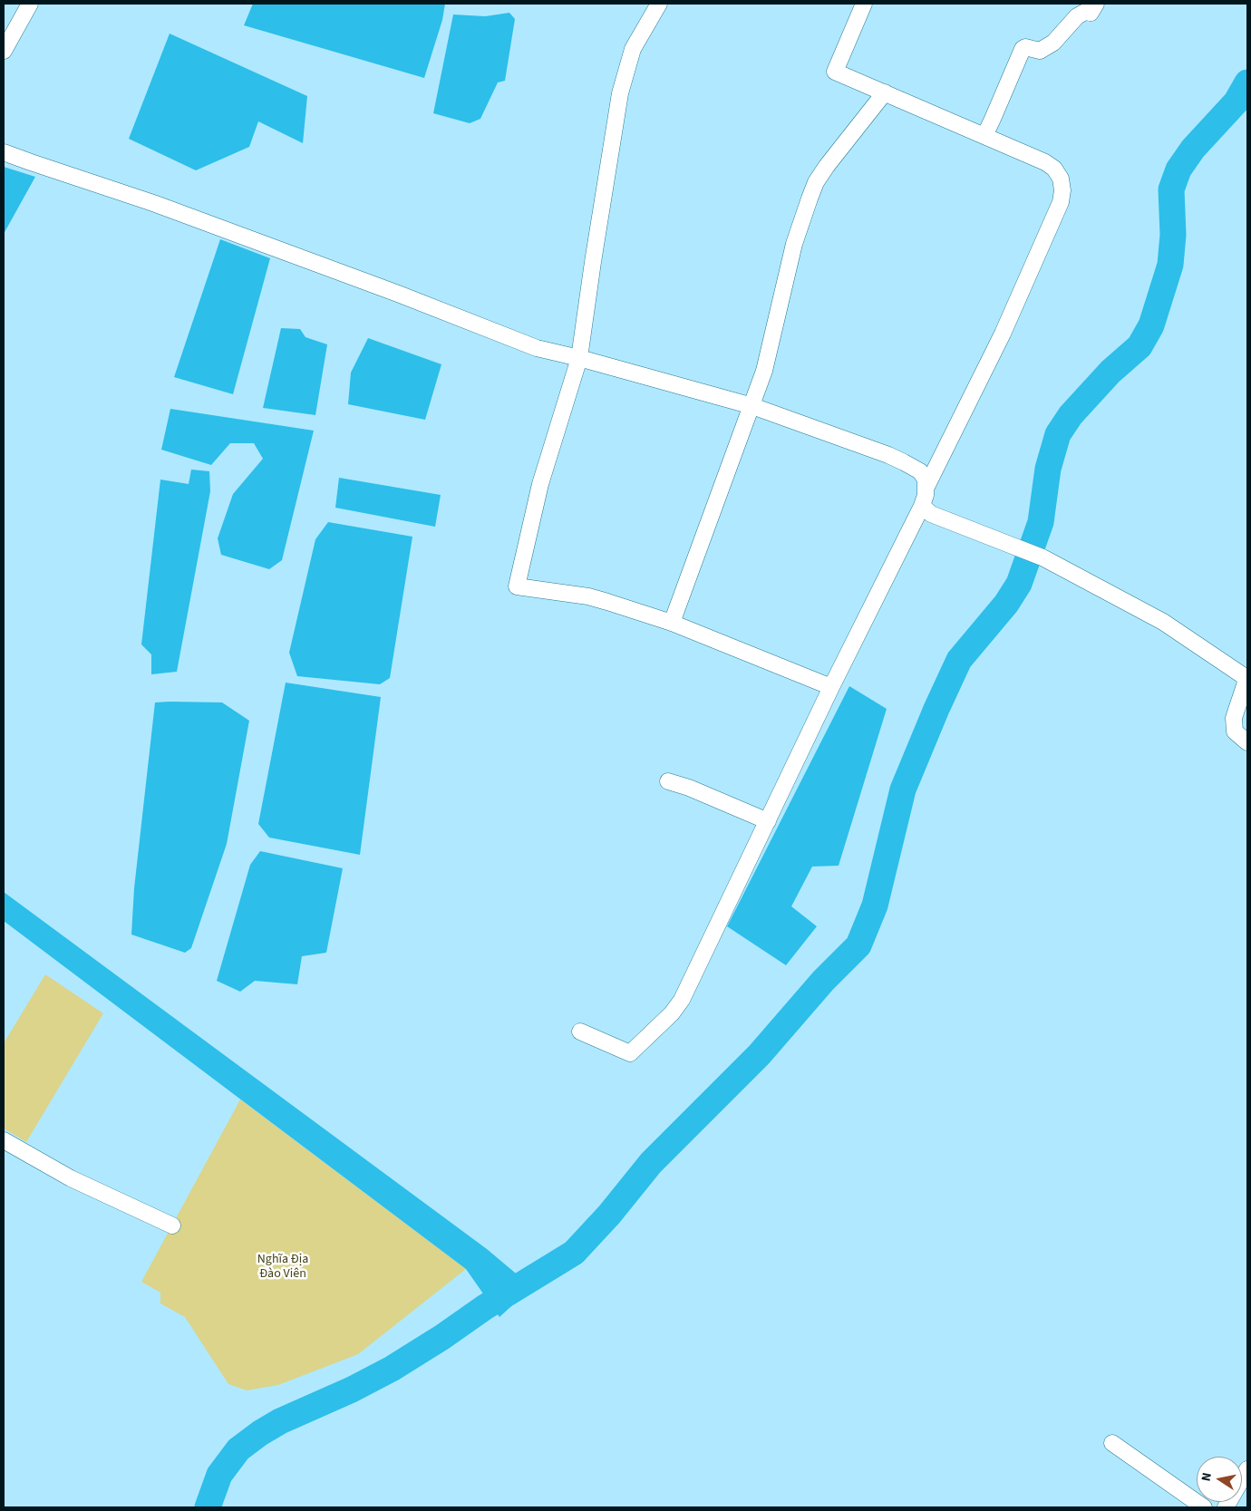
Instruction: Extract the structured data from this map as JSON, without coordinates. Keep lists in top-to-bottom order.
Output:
{
  "parks": ["Nghĩa Địa Đào Viên"],
  "north": "left"
}
